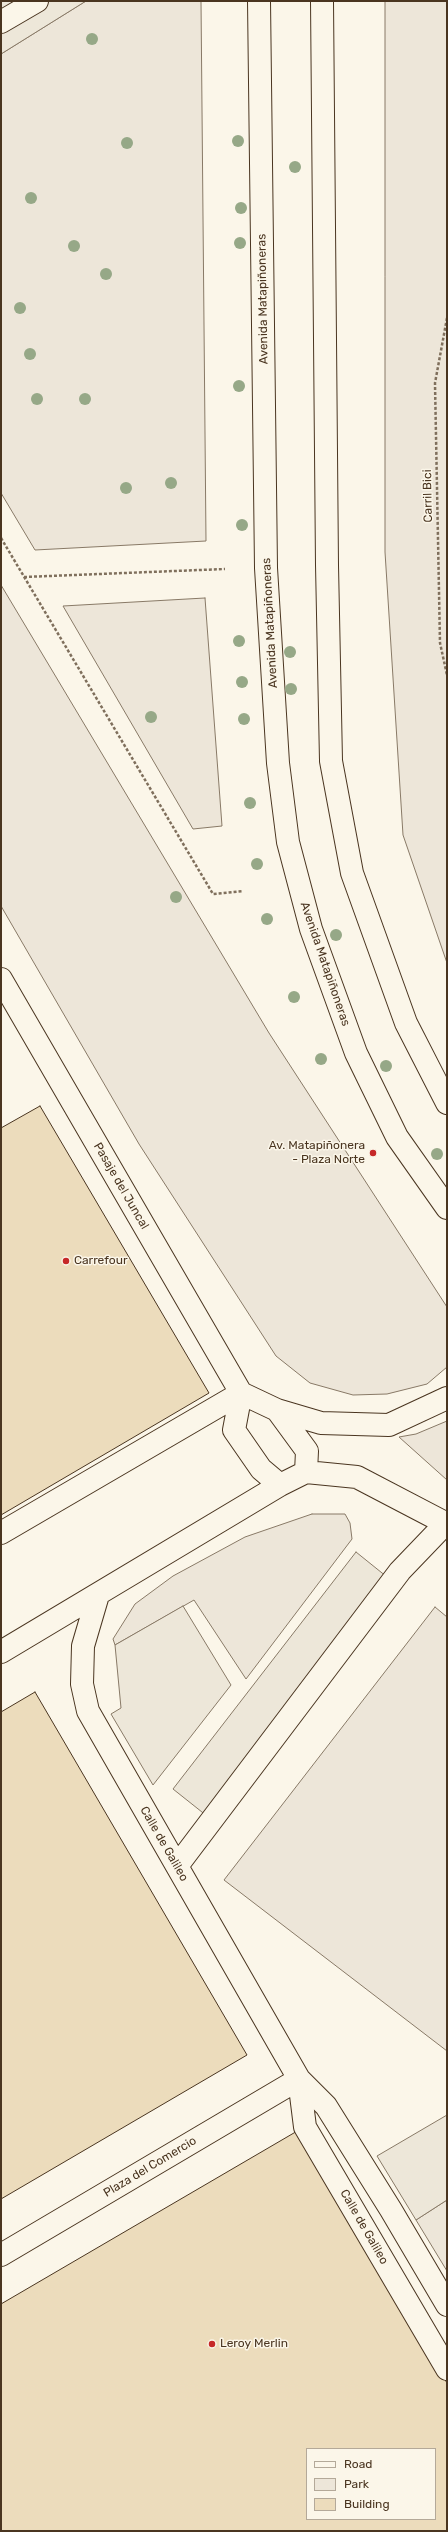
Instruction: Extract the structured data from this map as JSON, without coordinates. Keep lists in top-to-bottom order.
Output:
{
  "streets": {
    "street": [
      "Avenida Matapiñoneras",
      "Pasaje del Juncal",
      "Calle de Galileo",
      "Plaza del Comercio"
    ],
    "path": ["Carril Bici"]
  },
  "crossings": [
    ["Calle de Galileo", "Plaza del Comercio"]
  ],
  "places": ["Av. Matapiñonera - Plaza Norte", "Carrefour", "Leroy Merlin"],
  "legend": ["Road", "Park", "Building"]
}
